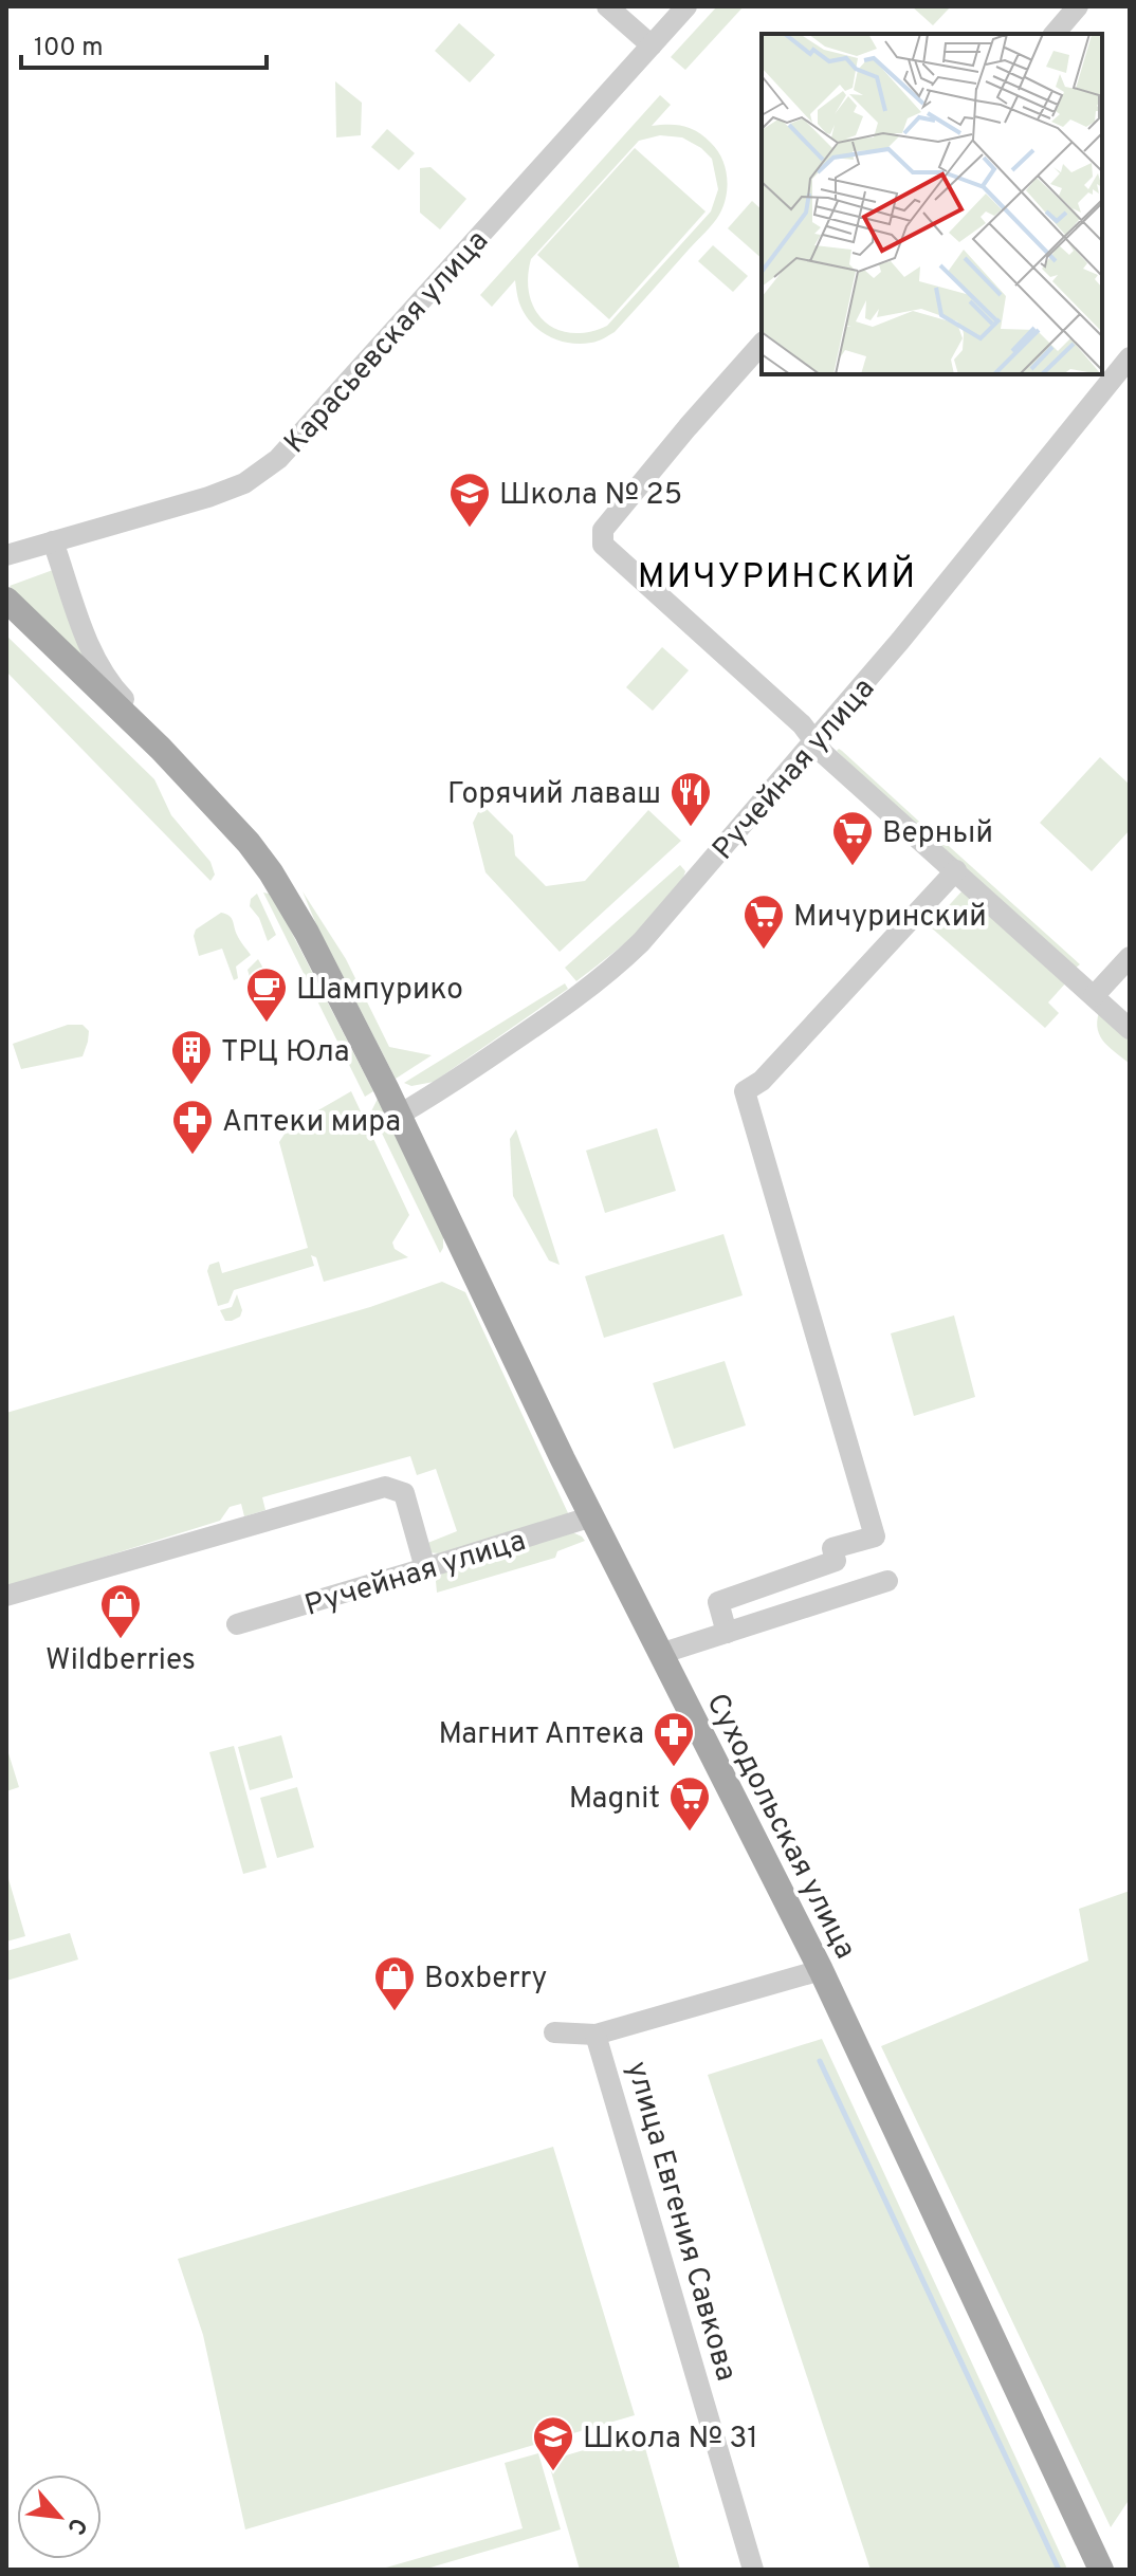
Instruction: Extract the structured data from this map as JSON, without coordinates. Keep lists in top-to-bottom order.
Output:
{
  "streets": {
    "main road": ["Суходольская улица"],
    "street": ["Карасьевская улица", "Ручейная улица", "улица Евгения Савкова"]
  },
  "crossings": [
    ["Ручейная улица", "Суходольская улица"]
  ],
  "districts": ["МИЧУРИНСКИЙ"],
  "places": {
    "school or university": ["Школа № 25", "Школа № 31"],
    "restaurant": ["Горячий лаваш"],
    "supermarket": ["Верный", "Мичуринский", "Magnit"],
    "cafe": ["Шампурико"],
    "building": ["ТРЦ Юла"],
    "pharmacy": ["Аптеки мира", "Магнит Аптека"],
    "shop": ["Wildberries", "Boxberry"]
  },
  "scale_bar": "100 m",
  "north": "bottom right"
}
